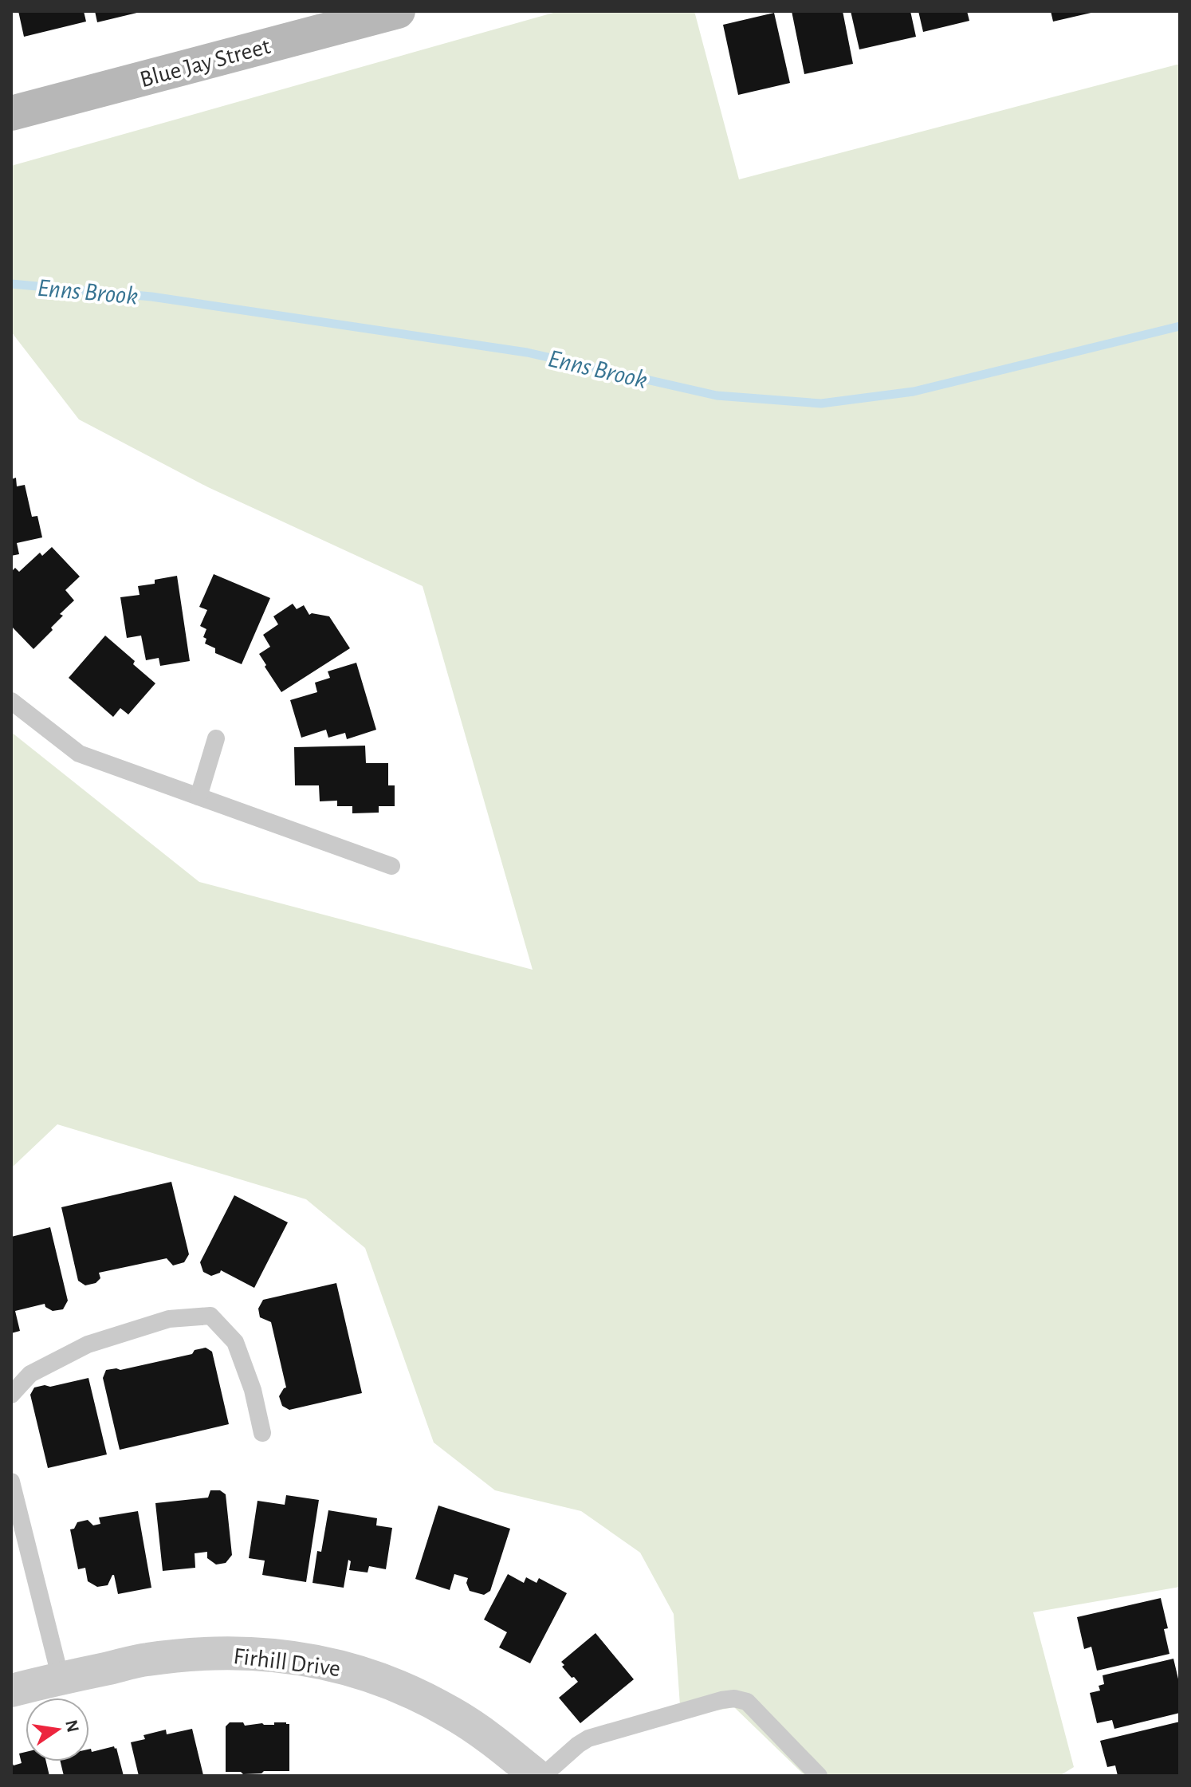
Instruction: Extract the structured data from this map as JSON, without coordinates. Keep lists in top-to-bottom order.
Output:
{
  "streets": {
    "street": ["Blue Jay Street", "Firhill Drive"]
  },
  "water": ["Enns Brook"],
  "north": "right"
}
